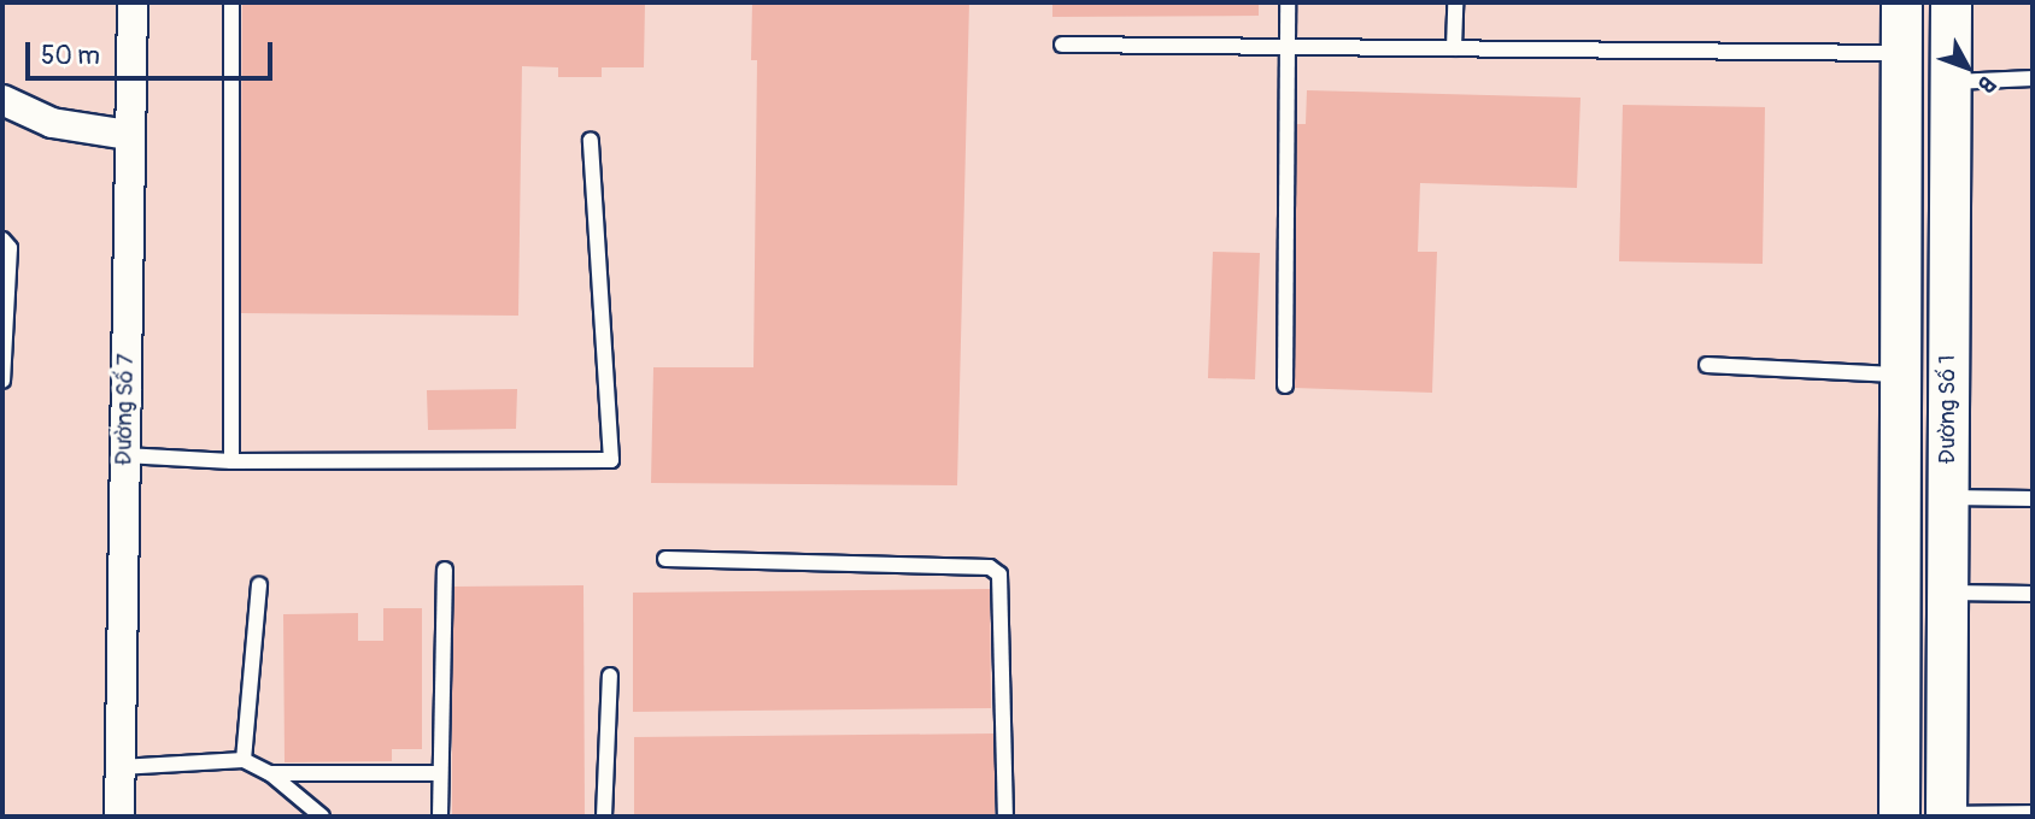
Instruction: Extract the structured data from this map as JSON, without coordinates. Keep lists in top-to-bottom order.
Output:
{
  "streets": {
    "street": ["Đường Số 7", "Đường Số 1"]
  },
  "scale_bar": "50 m",
  "north": "bottom right"
}
